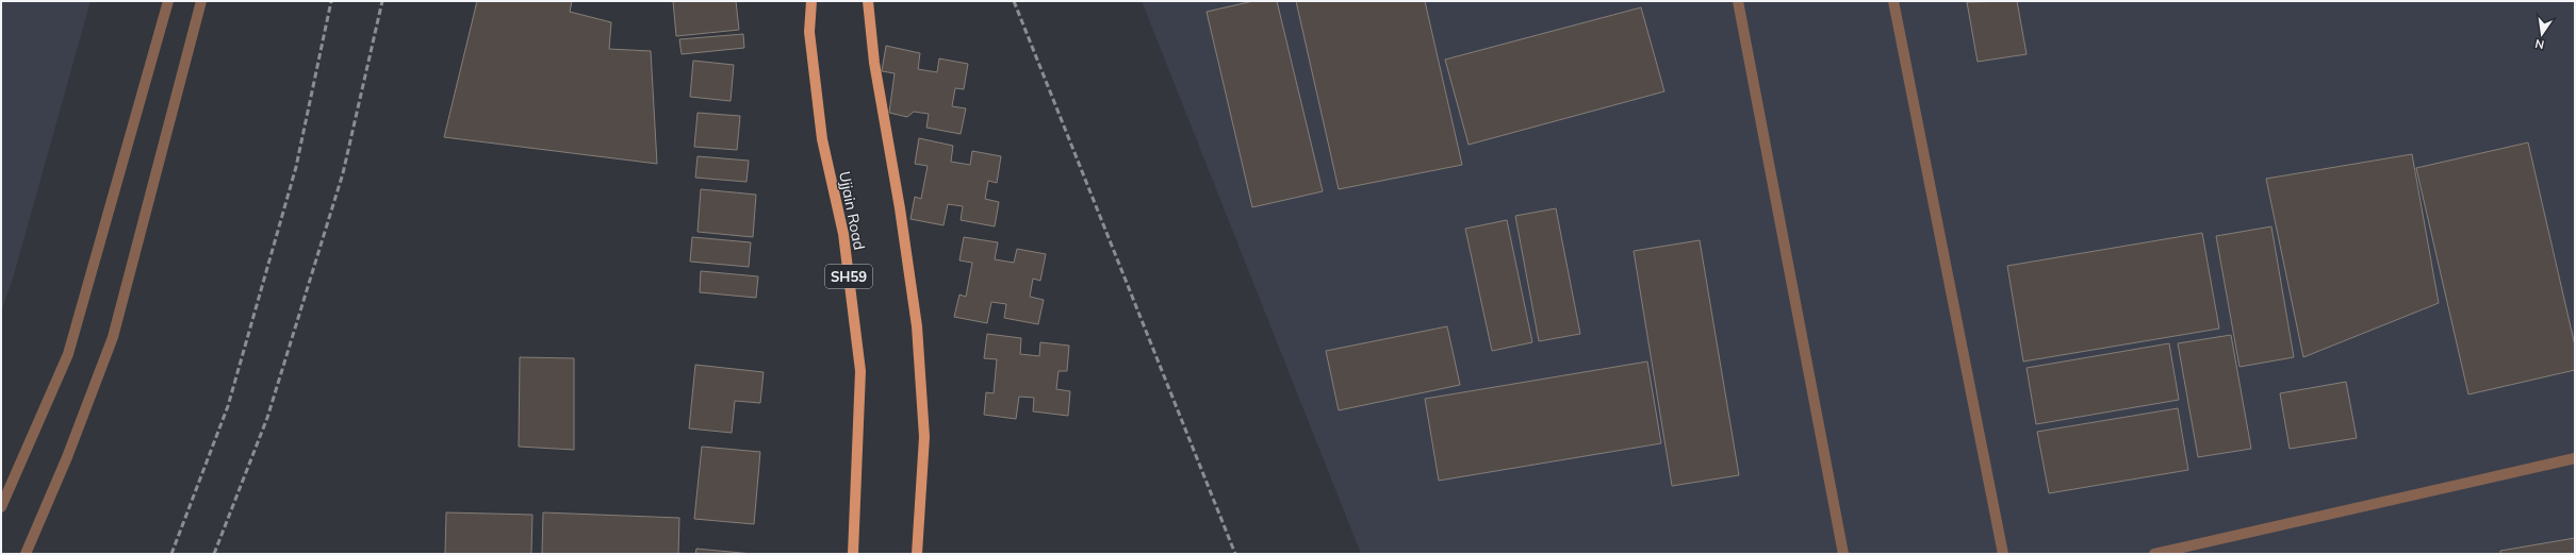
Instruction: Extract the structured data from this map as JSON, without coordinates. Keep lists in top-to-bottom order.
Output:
{
  "streets": {
    "main road": ["Ujjain Road", "SH59"]
  },
  "north": "bottom"
}
